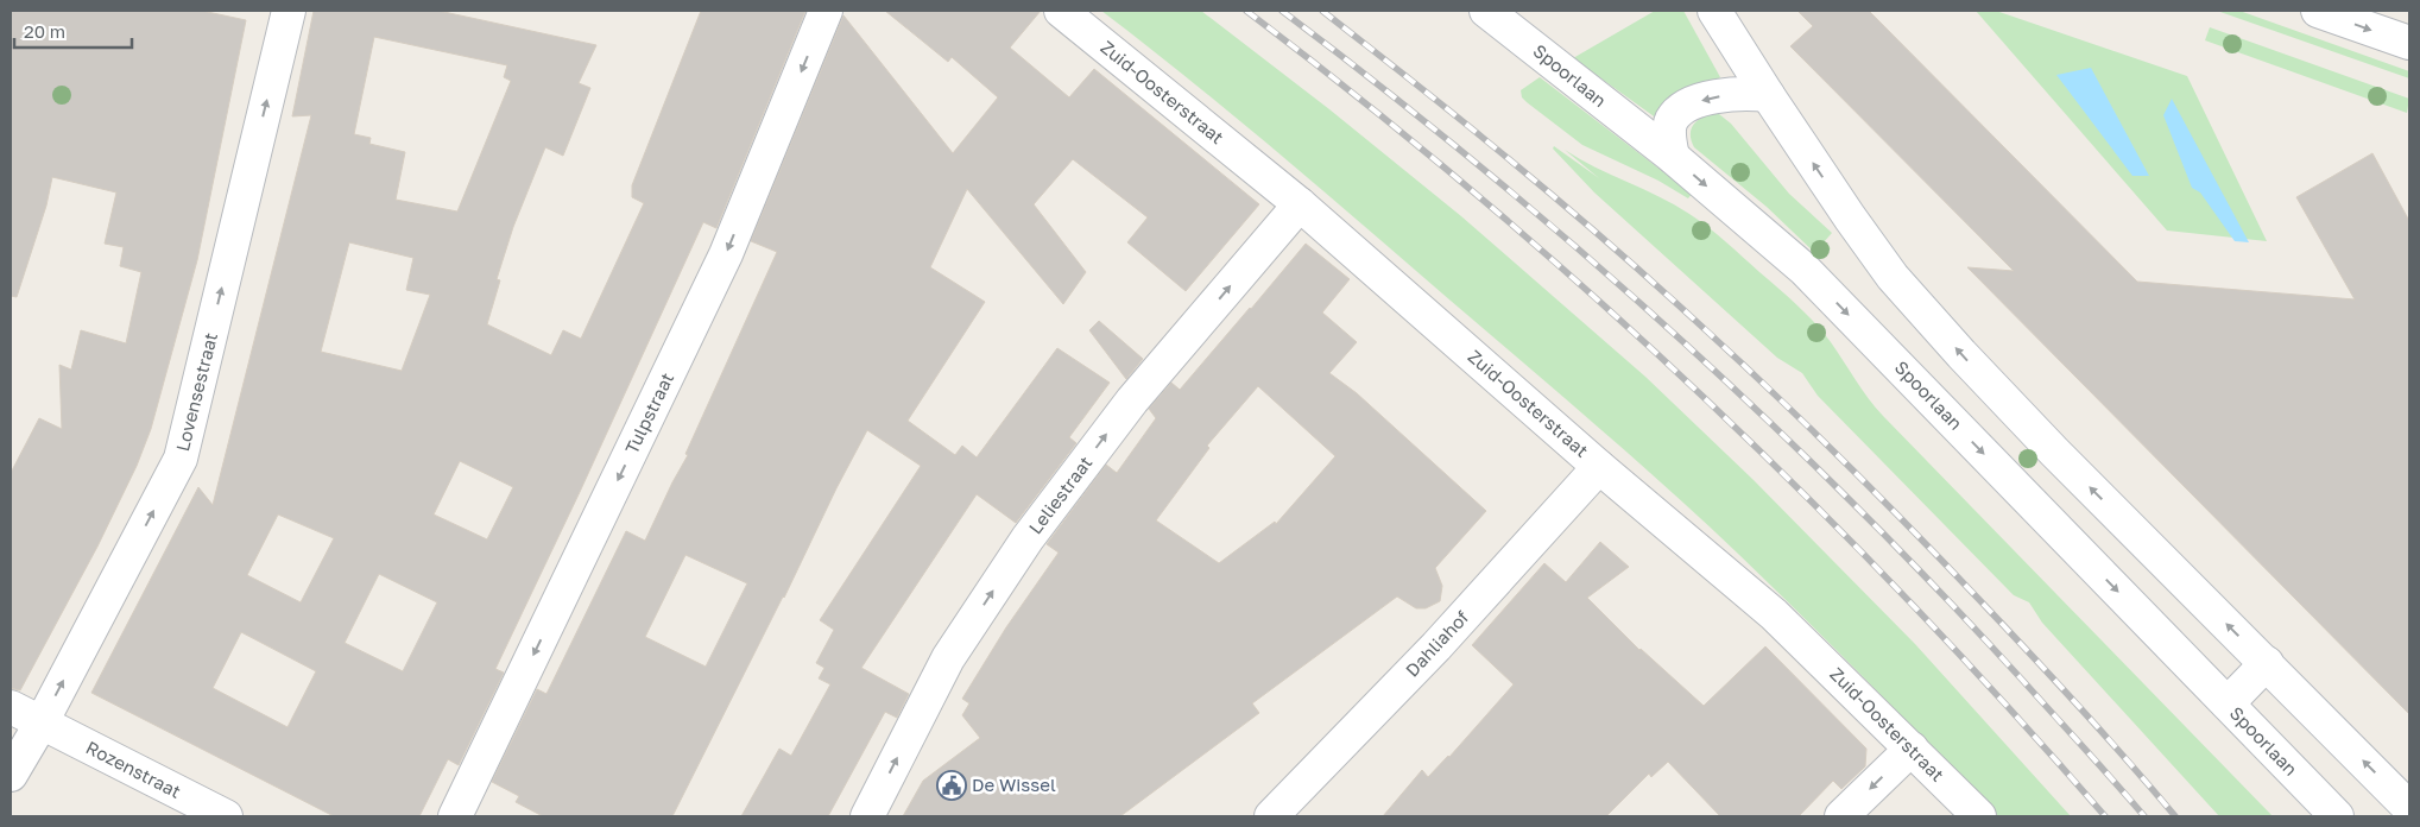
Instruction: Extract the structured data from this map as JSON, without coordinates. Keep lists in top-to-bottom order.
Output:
{
  "streets": {
    "street": [
      "Spoorlaan",
      "Zuid-Oosterstraat",
      "Lovensestraat",
      "Tulpstraat",
      "Leliestraat",
      "Dahliahof",
      "Rozenstraat"
    ]
  },
  "crossings": [
    ["Zuid-Oosterstraat", "Leliestraat"],
    ["Zuid-Oosterstraat", "Dahliahof"],
    ["Lovensestraat", "Rozenstraat"]
  ],
  "one_way": ["Lovensestraat", "Tulpstraat", "Leliestraat"],
  "places": {
    "public building": ["De Wissel"]
  },
  "scale_bar": "20 m"
}
